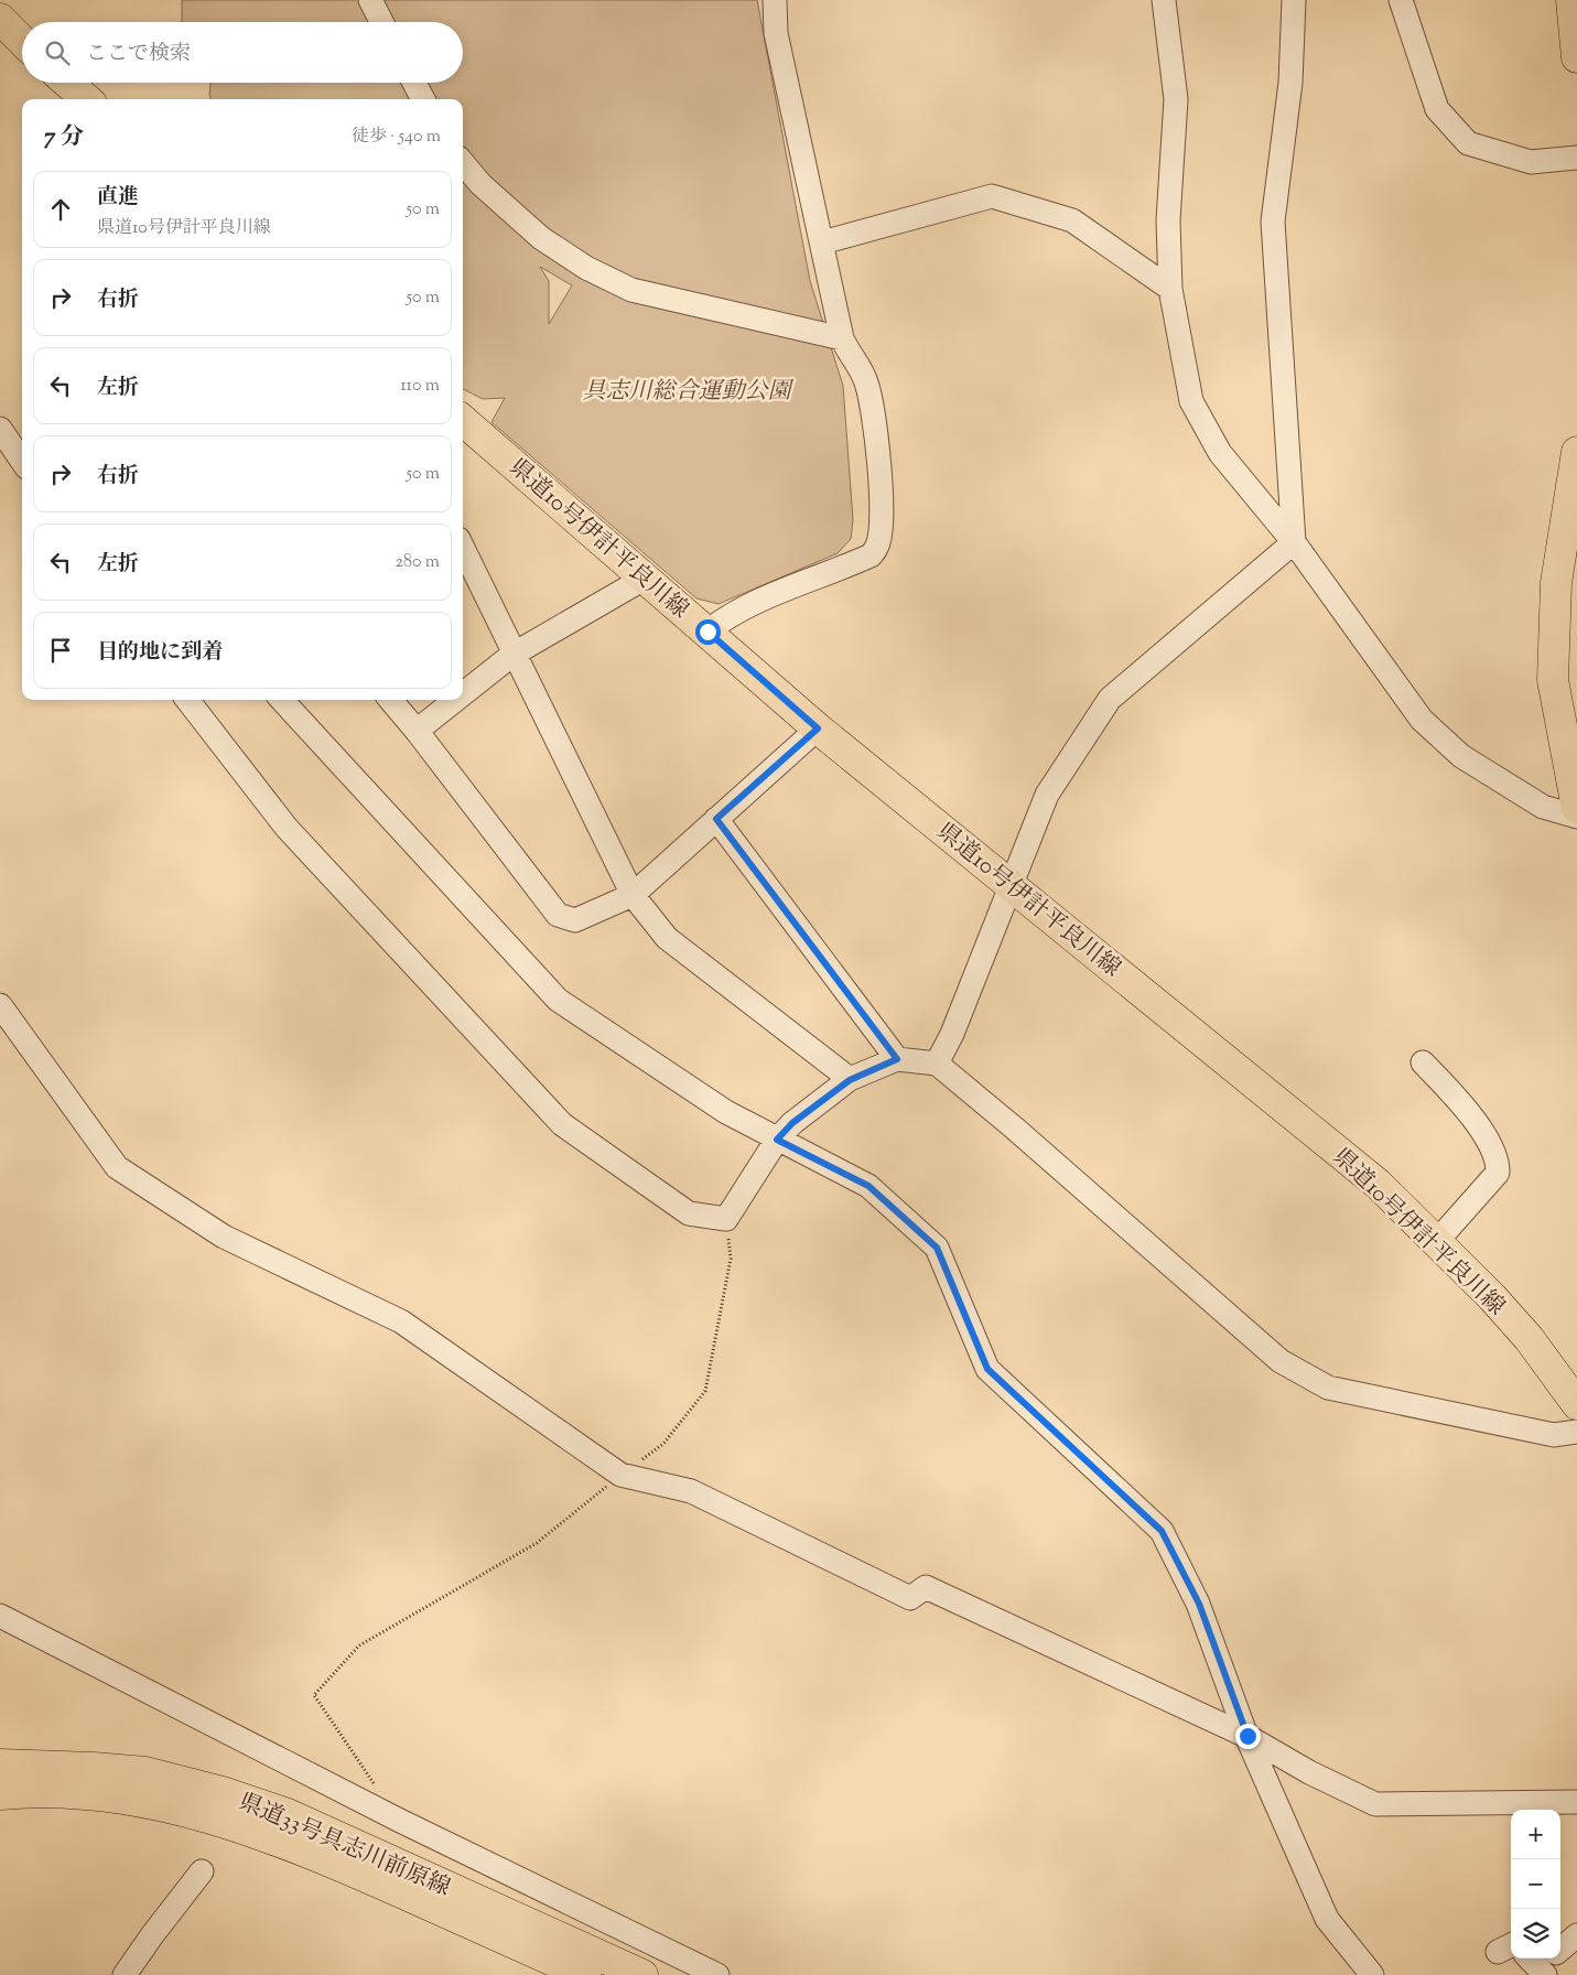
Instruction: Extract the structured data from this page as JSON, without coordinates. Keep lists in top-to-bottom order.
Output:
{
  "streets": {
    "main road": ["県道10号伊計平良川線", "県道33号具志川前原線"]
  },
  "parks": ["具志川総合運動公園"],
  "page": {
    "search": "ここで検索",
    "heading": ["7 分", "徒歩 · 540 m"],
    "list": [
      ["直進", "県道10号伊計平良川線", "50 m"],
      ["右折", "50 m"],
      ["左折", "110 m"],
      ["右折", "50 m"],
      ["左折", "280 m"],
      "目的地に到着"
    ],
    "map_buttons": ["+", "−"]
  }
}
